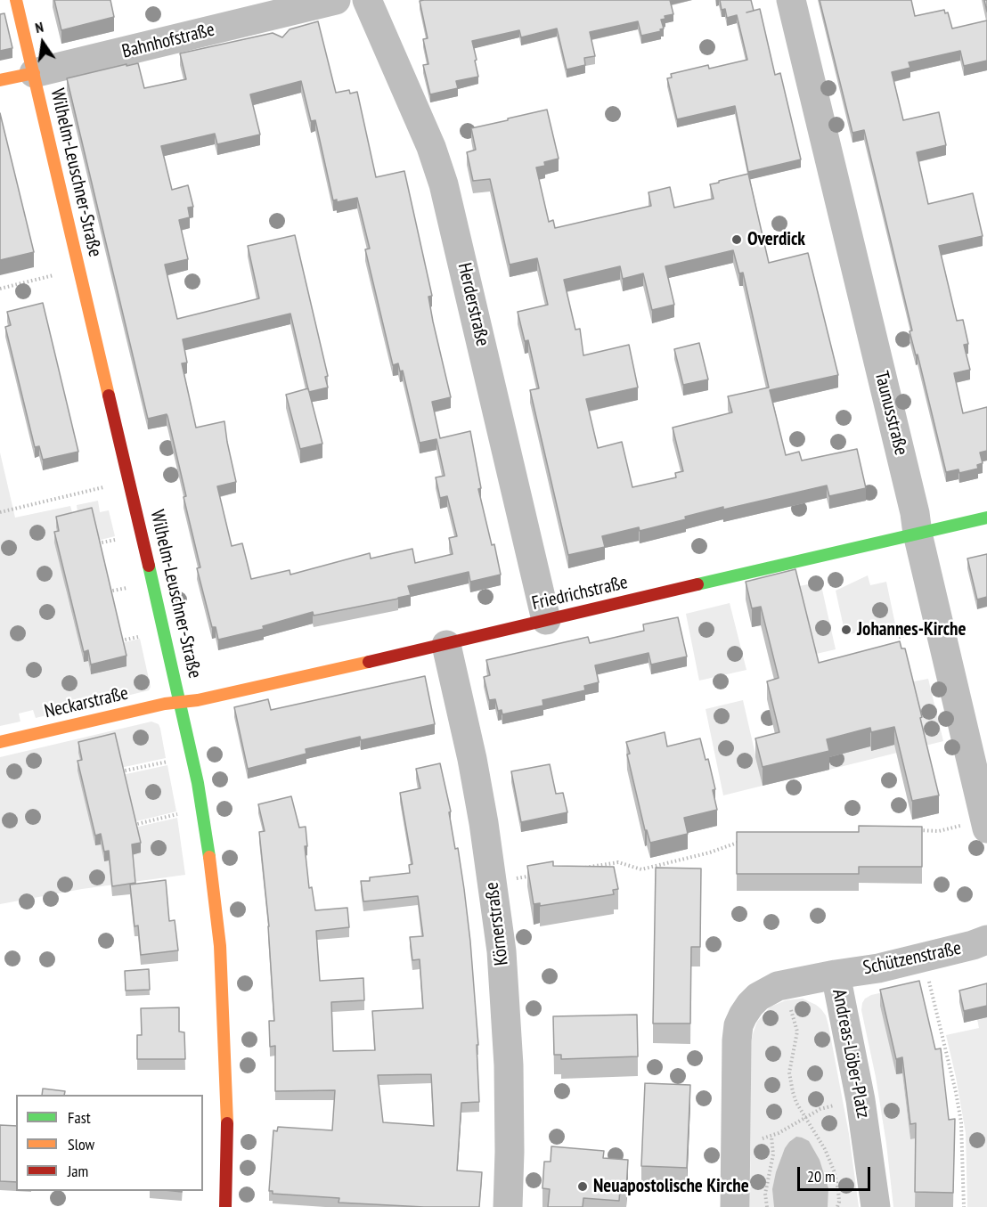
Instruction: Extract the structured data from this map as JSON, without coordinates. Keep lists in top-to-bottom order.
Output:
{
  "streets": {
    "street": [
      "Bahnhofstraße",
      "Wilhelm-Leuschner-Straße",
      "Herderstraße",
      "Taunusstraße",
      "Friedrichstraße",
      "Neckarstraße",
      "Körnerstraße",
      "Schützenstraße",
      "Andreas-Löber-Platz"
    ]
  },
  "crossings": [
    ["Bahnhofstraße", "Wilhelm-Leuschner-Straße"],
    ["Wilhelm-Leuschner-Straße", "Friedrichstraße"],
    ["Wilhelm-Leuschner-Straße", "Neckarstraße"],
    ["Herderstraße", "Friedrichstraße"],
    ["Taunusstraße", "Friedrichstraße"],
    ["Friedrichstraße", "Neckarstraße"],
    ["Friedrichstraße", "Körnerstraße"],
    ["Schützenstraße", "Andreas-Löber-Platz"]
  ],
  "places": ["Overdick", "Johannes-Kirche", "Neuapostolische Kirche"],
  "legend": ["Fast", "Slow", "Jam"],
  "scale_bar": "20 m",
  "north": "top"
}
